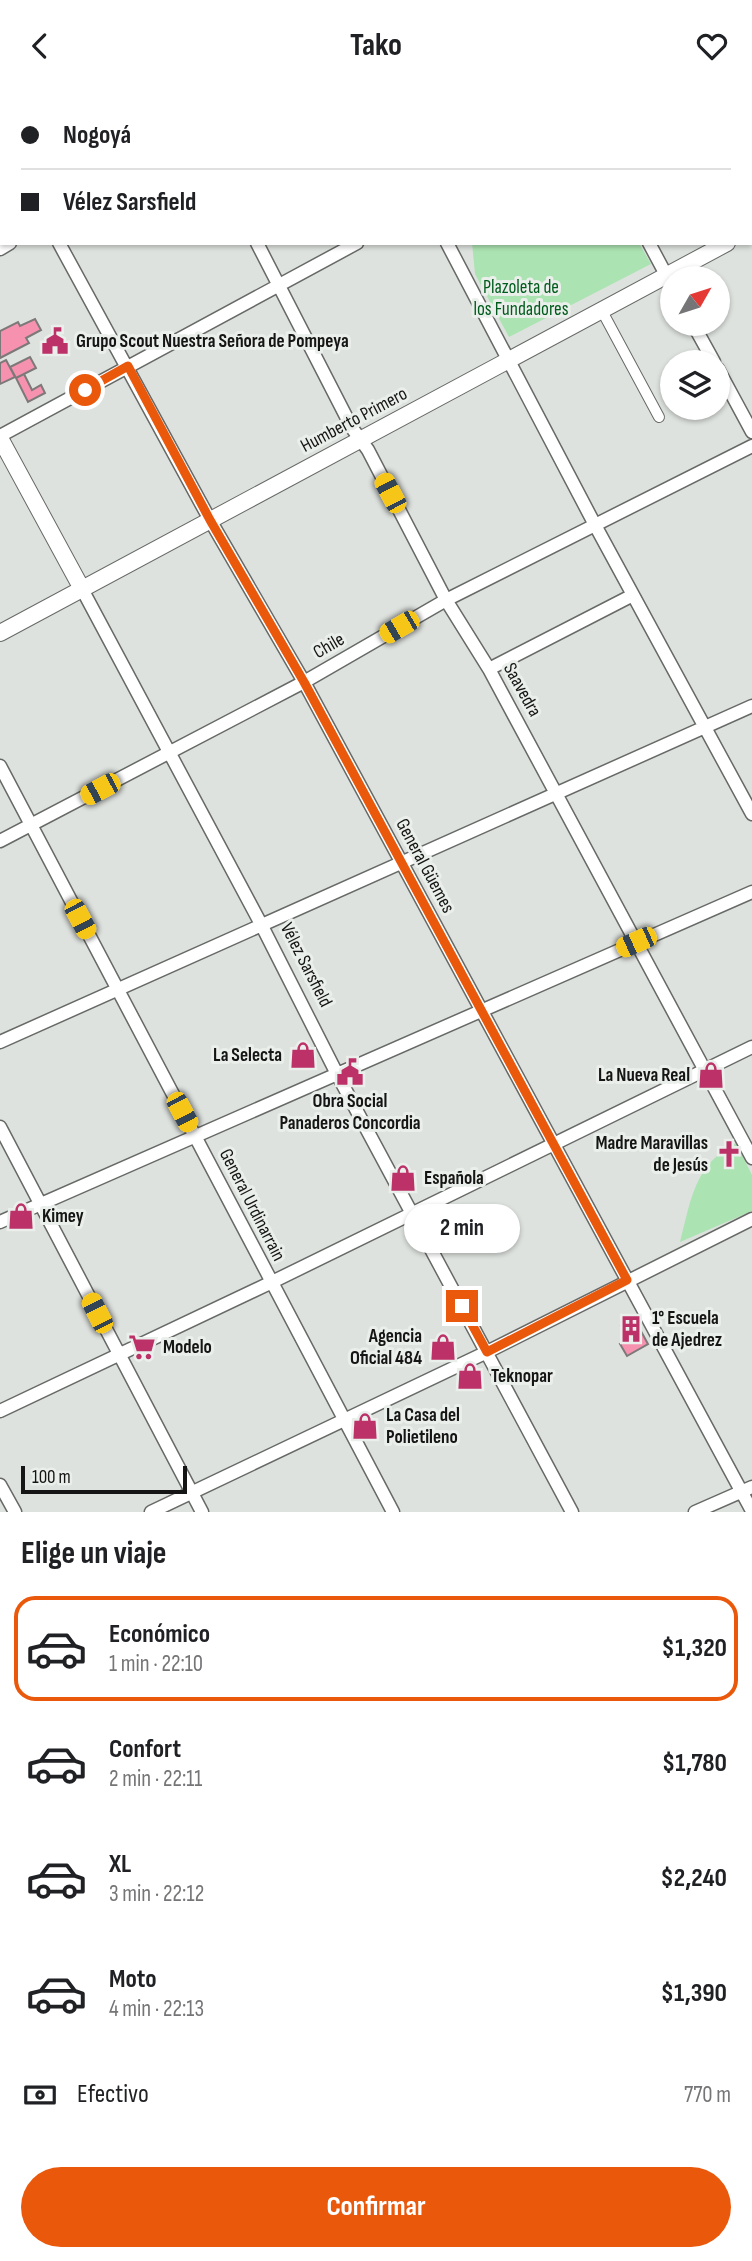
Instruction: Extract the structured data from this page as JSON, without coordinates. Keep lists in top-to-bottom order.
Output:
{
  "streets": {
    "street": [
      "Humberto Primero",
      "Chile",
      "Saavedra",
      "General Güemes",
      "Vélez Sarsfield",
      "General Urdinarrain"
    ]
  },
  "crossings": [
    ["Humberto Primero", "Saavedra"],
    ["Humberto Primero", "General Güemes"],
    ["Humberto Primero", "Vélez Sarsfield"],
    ["Chile", "Saavedra"],
    ["Chile", "General Güemes"],
    ["Chile", "Vélez Sarsfield"],
    ["Chile", "General Urdinarrain"]
  ],
  "parks": ["Plazoleta de los Fundadores"],
  "places": {
    "public building": ["Grupo Scout Nuestra Señora de Pompeya", "Obra Social Panaderos Concordia"],
    "shop": [
      "La Selecta",
      "La Nueva Real",
      "Española",
      "Kimey",
      "Agencia Oficial 484",
      "Teknopar",
      "La Casa del Polietileno"
    ],
    "church": ["Madre Maravillas de Jesús"],
    "building": ["1° Escuela de Ajedrez"],
    "supermarket": ["Modelo"]
  },
  "scale_bar": "100 m",
  "north": "top right",
  "page": {
    "header": "Tako",
    "banner": ["Nogoyá", "Vélez Sarsfield"],
    "bubble": "2 min",
    "scale": "100 m",
    "heading": "Elige un viaje",
    "list": [
      {
        "name": "Económico",
        "note": "1 min · 22:10",
        "value": "$1,320"
      },
      {
        "name": "Confort",
        "note": "2 min · 22:11",
        "value": "$1,780"
      },
      {
        "name": "XL",
        "note": "3 min · 22:12",
        "value": "$2,240"
      },
      {
        "name": "Moto",
        "note": "4 min · 22:13",
        "value": "$1,390"
      }
    ],
    "pay": ["Efectivo", "770 m"],
    "buttons": "Confirmar"
  }
}
